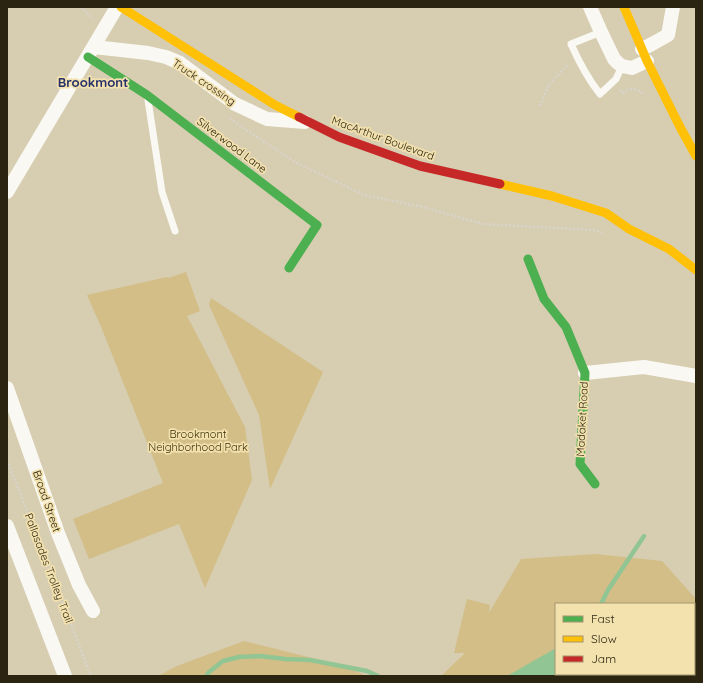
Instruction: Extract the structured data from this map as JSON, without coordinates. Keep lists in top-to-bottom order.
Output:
{
  "streets": {
    "street": [
      "Truck crossing",
      "MacArthur Boulevard",
      "Silverwood Lane",
      "Madaket Road",
      "Broad Street"
    ],
    "path": ["Pallasades Trolley Trail"]
  },
  "crossings": [
    ["Truck crossing", "MacArthur Boulevard"],
    ["Truck crossing", "Silverwood Lane"]
  ],
  "districts": ["Brookmont"],
  "parks": ["Brookmont Neighborhood Park"],
  "legend": ["Fast", "Slow", "Jam"]
}
